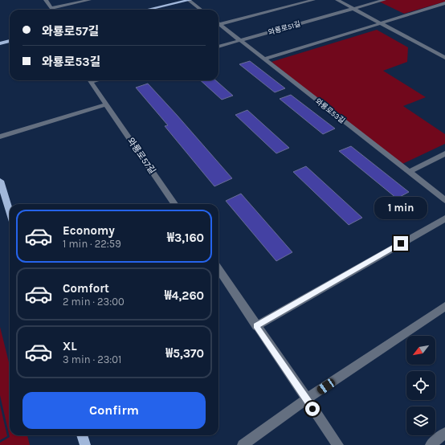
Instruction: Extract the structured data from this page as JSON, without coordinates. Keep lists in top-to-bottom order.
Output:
{
  "streets": {
    "street": ["와룡로51길", "와룡로53길", "와룡로57길"]
  },
  "crossings": [
    ["와룡로51길", "와룡로53길"]
  ],
  "north": "bottom left",
  "page": {
    "banner": ["와룡로57길", "와룡로53길"],
    "bubble": "1 min",
    "list": [
      {
        "name": "Economy",
        "note": "1 min · 22:59",
        "value": "₩3,160"
      },
      {
        "name": "Comfort",
        "note": "2 min · 23:00",
        "value": "₩4,260"
      },
      {
        "name": "XL",
        "note": "3 min · 23:01",
        "value": "₩5,370"
      }
    ],
    "buttons": "Confirm"
  }
}
